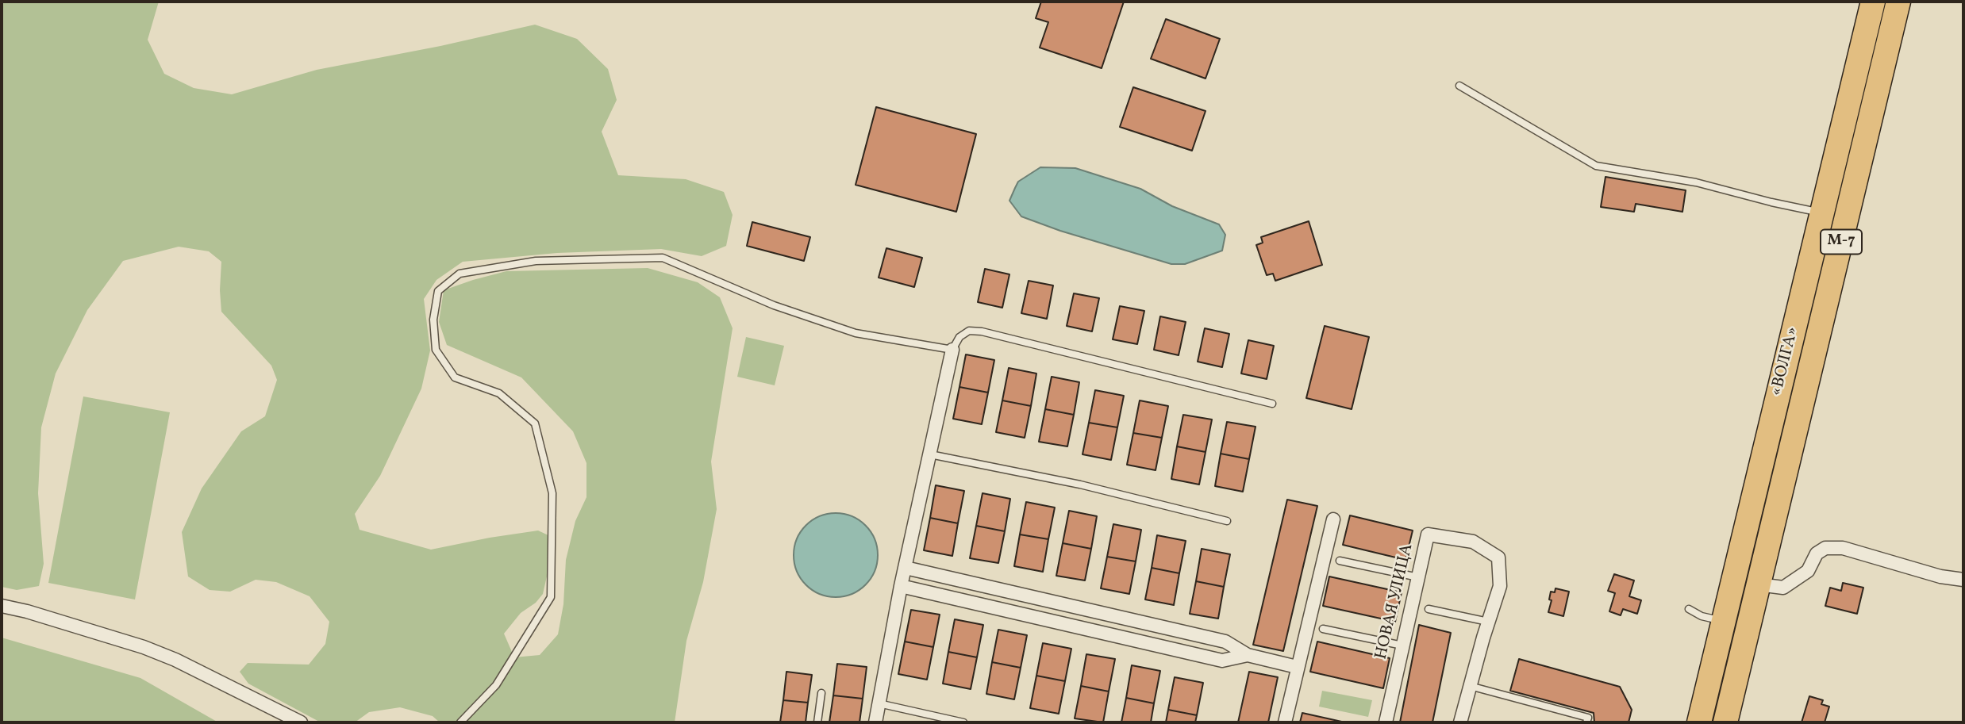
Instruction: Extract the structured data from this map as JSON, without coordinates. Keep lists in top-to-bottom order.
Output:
{
  "streets": {
    "highway": ["М-7", "«ВОЛГА»"],
    "street": ["НОВАЯ УЛИЦА"]
  }
}
